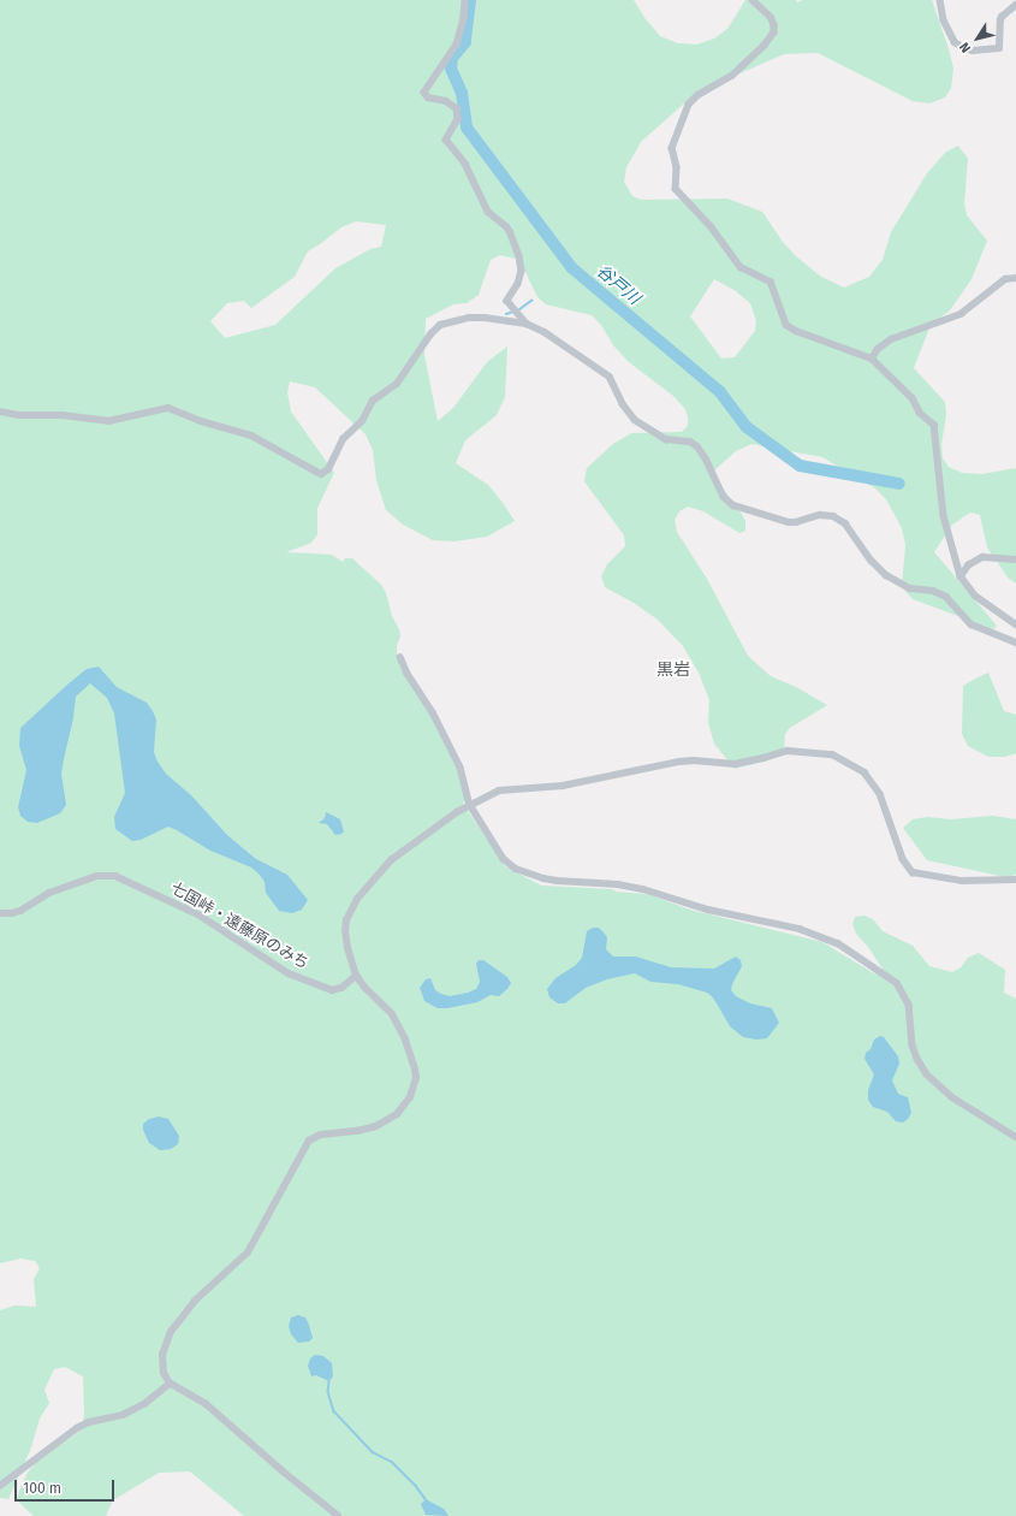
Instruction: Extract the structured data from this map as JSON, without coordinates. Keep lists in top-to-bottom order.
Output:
{
  "streets": {
    "street": ["七国峠・遠藤原のみち"]
  },
  "districts": ["黒岩"],
  "water": ["谷戸川"],
  "scale_bar": "100 m",
  "north": "bottom left"
}
